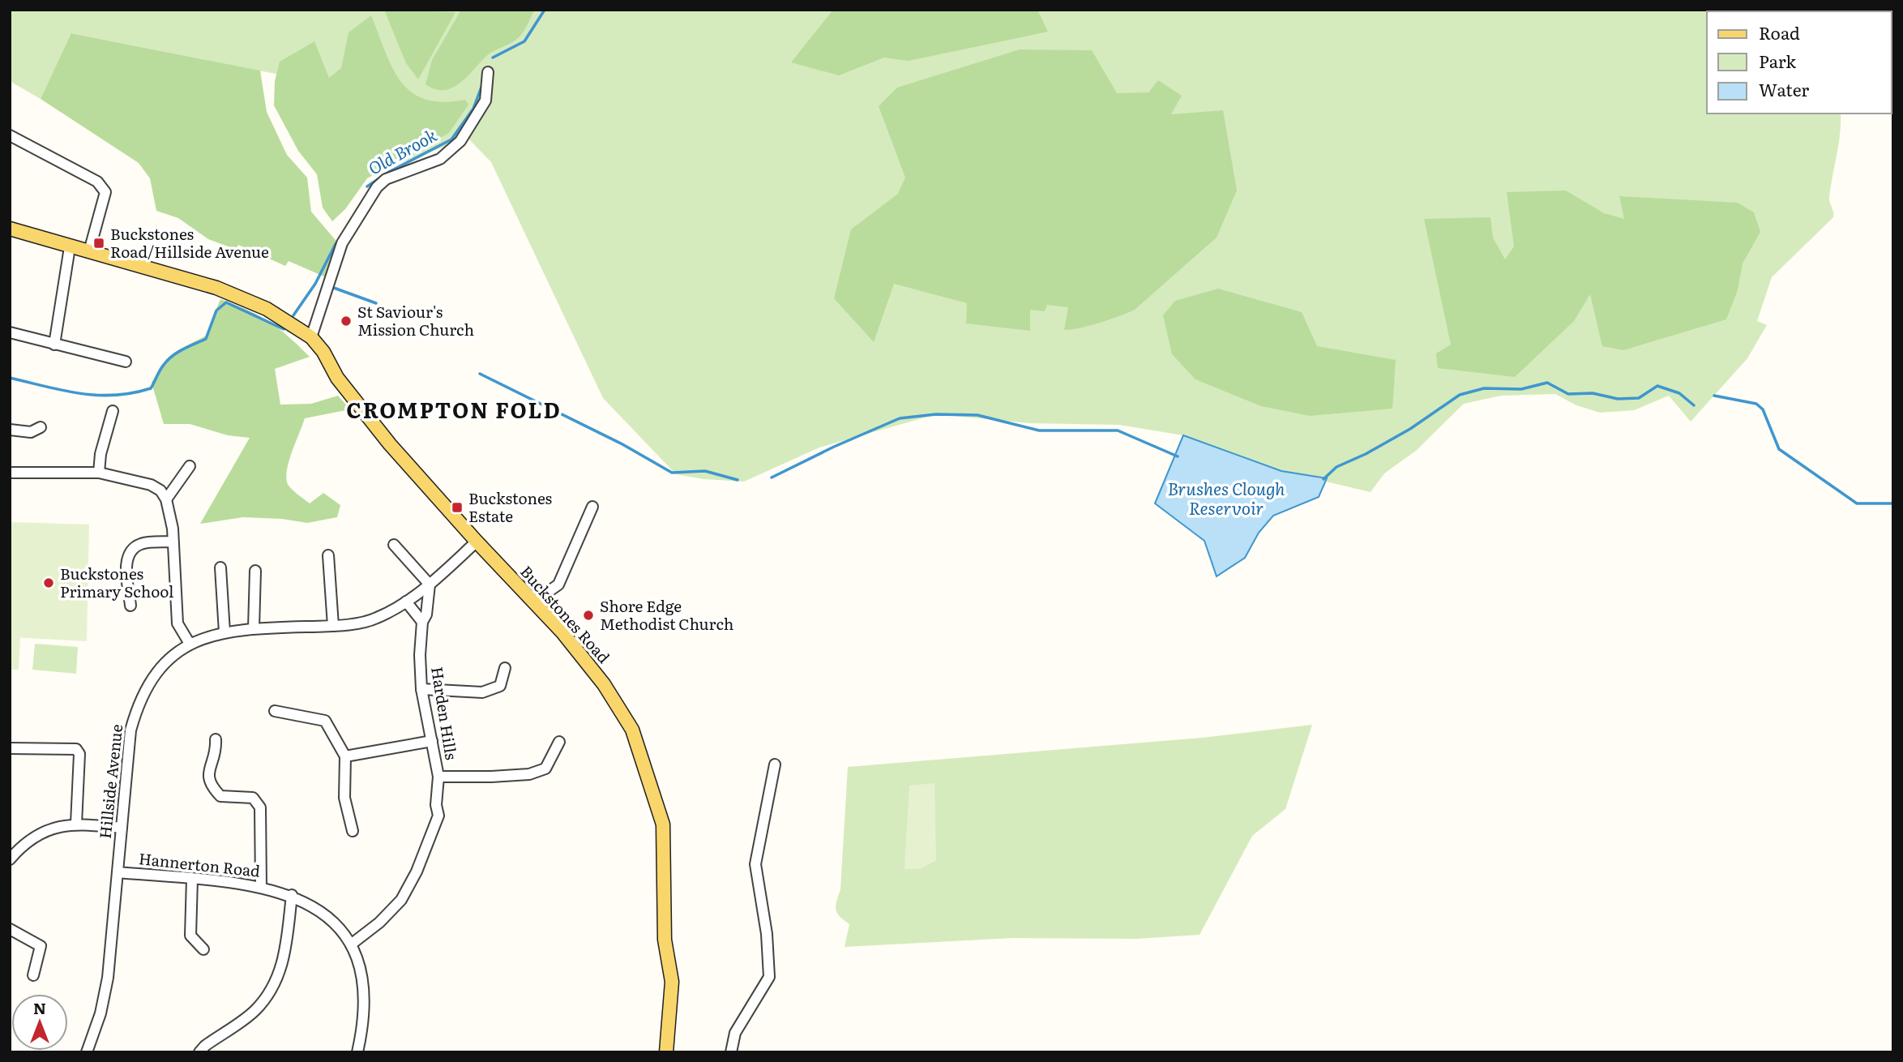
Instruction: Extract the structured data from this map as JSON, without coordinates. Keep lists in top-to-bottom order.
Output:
{
  "streets": {
    "main road": ["Buckstones Road"],
    "street": ["Harden Hills", "Hillside Avenue", "Hannerton Road"]
  },
  "crossings": [
    ["Buckstones Road", "Hillside Avenue"],
    ["Harden Hills", "Hillside Avenue"],
    ["Harden Hills", "Hannerton Road"],
    ["Hillside Avenue", "Hannerton Road"]
  ],
  "districts": ["CROMPTON FOLD"],
  "water": ["Old Brook", "Brushes Clough Reservoir"],
  "places": {
    "transit": ["Buckstones Road/Hillside Avenue", "Buckstones Estate"],
    "other": ["St Saviour's Mission Church", "Buckstones Primary School", "Shore Edge Methodist Church"]
  },
  "legend": ["Road", "Park", "Water"],
  "north": "top"
}
